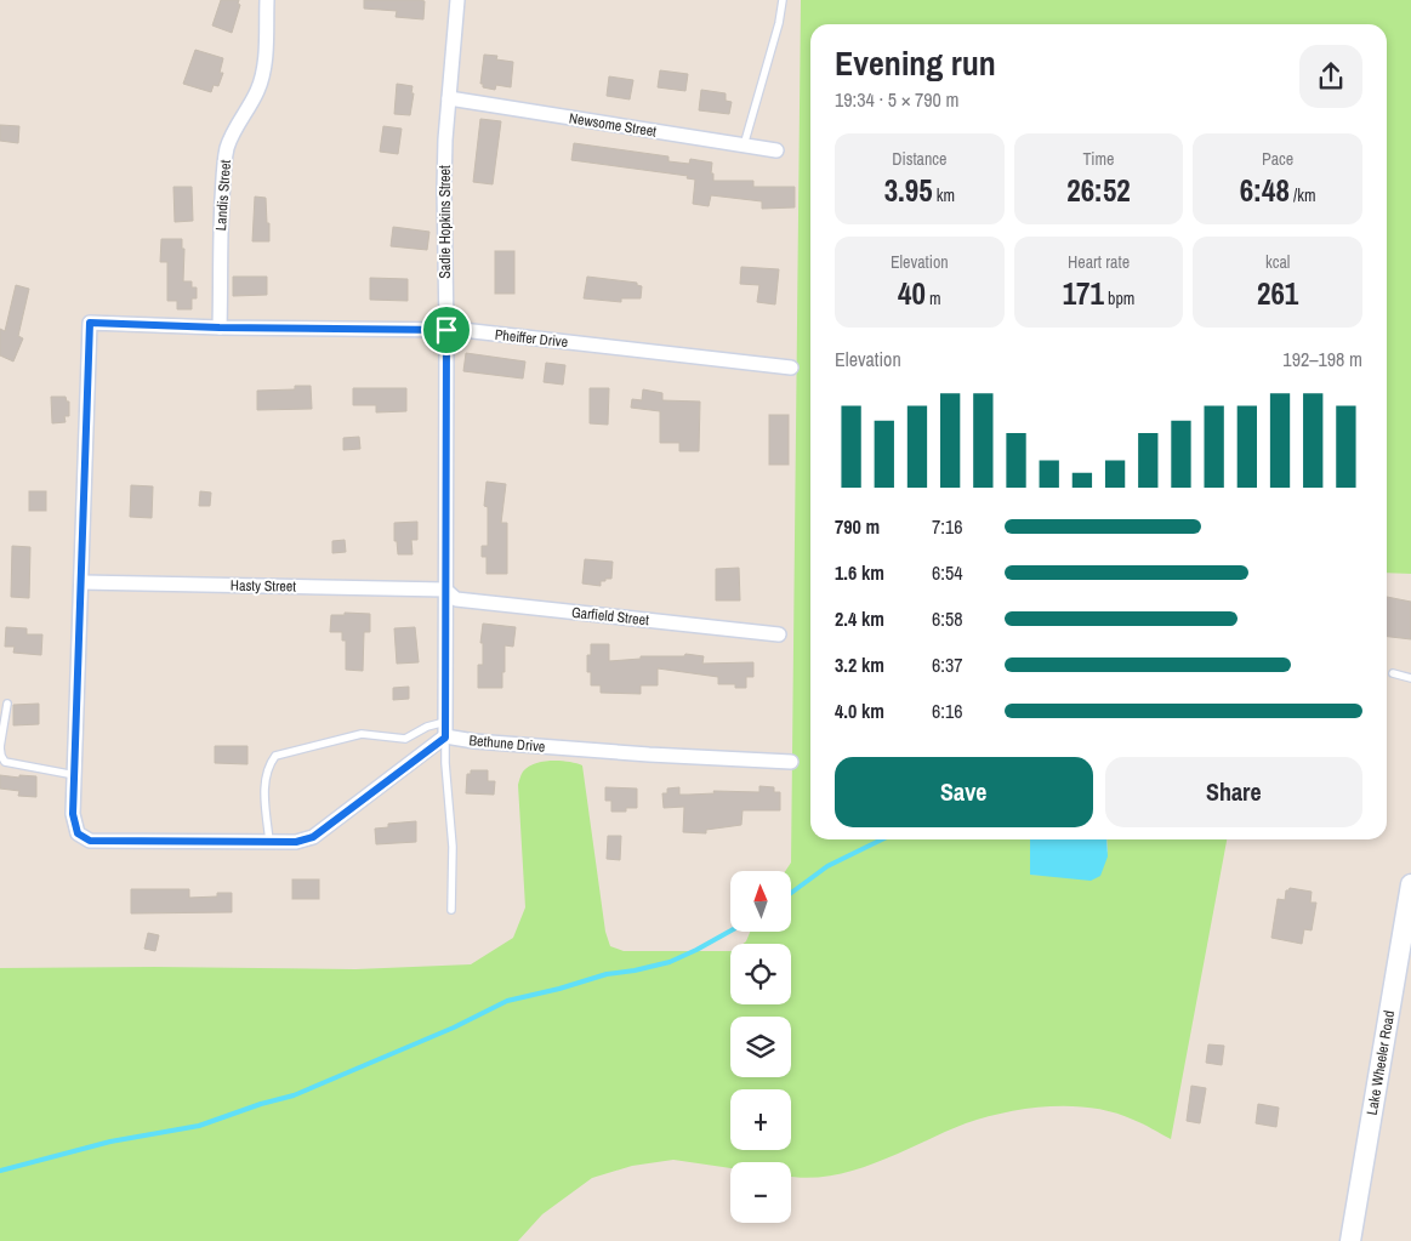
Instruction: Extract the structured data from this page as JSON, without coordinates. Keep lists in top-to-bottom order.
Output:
{
  "streets": {
    "street": [
      "Newsome Street",
      "Landis Street",
      "Sadie Hopkins Street",
      "Pheiffer Drive",
      "Hasty Street",
      "Garfield Street",
      "Bethune Drive",
      "Lake Wheeler Road"
    ]
  },
  "crossings": [
    ["Newsome Street", "Sadie Hopkins Street"],
    ["Landis Street", "Pheiffer Drive"],
    ["Sadie Hopkins Street", "Pheiffer Drive"],
    ["Sadie Hopkins Street", "Hasty Street"],
    ["Sadie Hopkins Street", "Garfield Street"],
    ["Sadie Hopkins Street", "Bethune Drive"],
    ["Pheiffer Drive", "Hasty Street"],
    ["Hasty Street", "Garfield Street"]
  ],
  "north": "top",
  "page": {
    "heading": ["Evening run", "19:34 · 5 × 790 m"],
    "stats": [
      ["Distance", "3.95 km"],
      ["Time", "26:52"],
      ["Pace", "6:48 /km"],
      ["Elevation", "40 m"],
      ["Heart rate", "171 bpm"],
      ["kcal", "261"]
    ],
    "chart": ["Elevation", "192–198 m"],
    "list": [
      {
        "name": "790 m",
        "note": "7:16"
      },
      {
        "name": "1.6 km",
        "note": "6:54"
      },
      {
        "name": "2.4 km",
        "note": "6:58"
      },
      {
        "name": "3.2 km",
        "note": "6:37"
      },
      {
        "name": "4.0 km",
        "note": "6:16"
      }
    ],
    "buttons": ["Save", "Share"],
    "map_buttons": ["+", "−"]
  }
}
